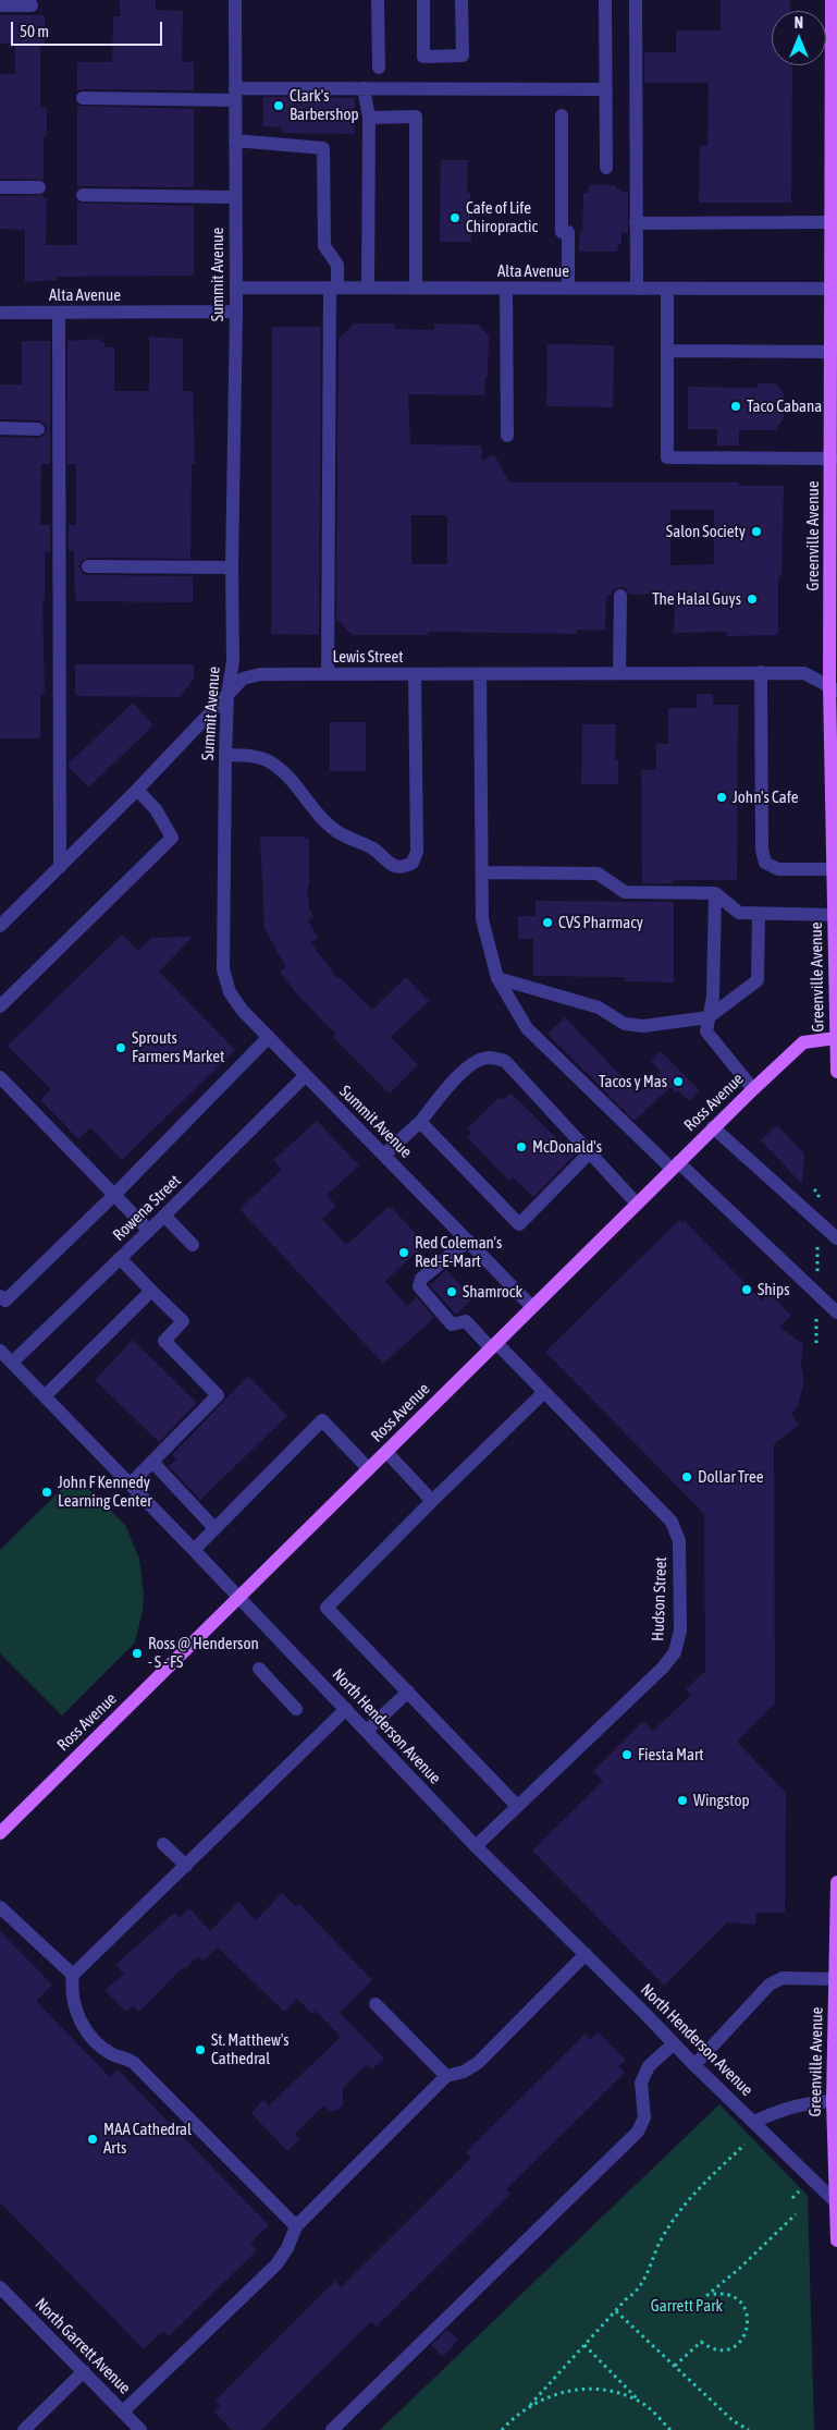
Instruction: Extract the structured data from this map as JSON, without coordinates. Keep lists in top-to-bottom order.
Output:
{
  "streets": {
    "main road": ["Greenville Avenue", "Ross Avenue"],
    "street": [
      "Alta Avenue",
      "Summit Avenue",
      "Lewis Street",
      "Rowena Street",
      "Hudson Street",
      "North Henderson Avenue",
      "North Garrett Avenue"
    ]
  },
  "crossings": [
    ["Alta Avenue", "Summit Avenue"],
    ["Alta Avenue", "Greenville Avenue"],
    ["Summit Avenue", "Lewis Street"],
    ["Summit Avenue", "Ross Avenue"],
    ["Summit Avenue", "Rowena Street"],
    ["Summit Avenue", "Hudson Street"],
    ["Greenville Avenue", "Lewis Street"],
    ["Greenville Avenue", "Ross Avenue"],
    ["Greenville Avenue", "North Henderson Avenue"],
    ["Ross Avenue", "Hudson Street"],
    ["Ross Avenue", "North Henderson Avenue"],
    ["Rowena Street", "North Henderson Avenue"],
    ["Hudson Street", "North Henderson Avenue"]
  ],
  "parks": ["Garrett Park"],
  "places": [
    "Clark's Barbershop",
    "Cafe of Life Chiropractic",
    "Taco Cabana",
    "Salon Society",
    "The Halal Guys",
    "John's Cafe",
    "CVS Pharmacy",
    "Sprouts Farmers Market",
    "Tacos y Mas",
    "McDonald's",
    "Red Coleman's Red-E-Mart",
    "Ships",
    "Shamrock",
    "Dollar Tree",
    "John F Kennedy Learning Center",
    "Ross @ Henderson - S - FS",
    "Fiesta Mart",
    "Wingstop",
    "St. Matthew's Cathedral",
    "MAA Cathedral Arts"
  ],
  "scale_bar": "50 m",
  "north": "top"
}
